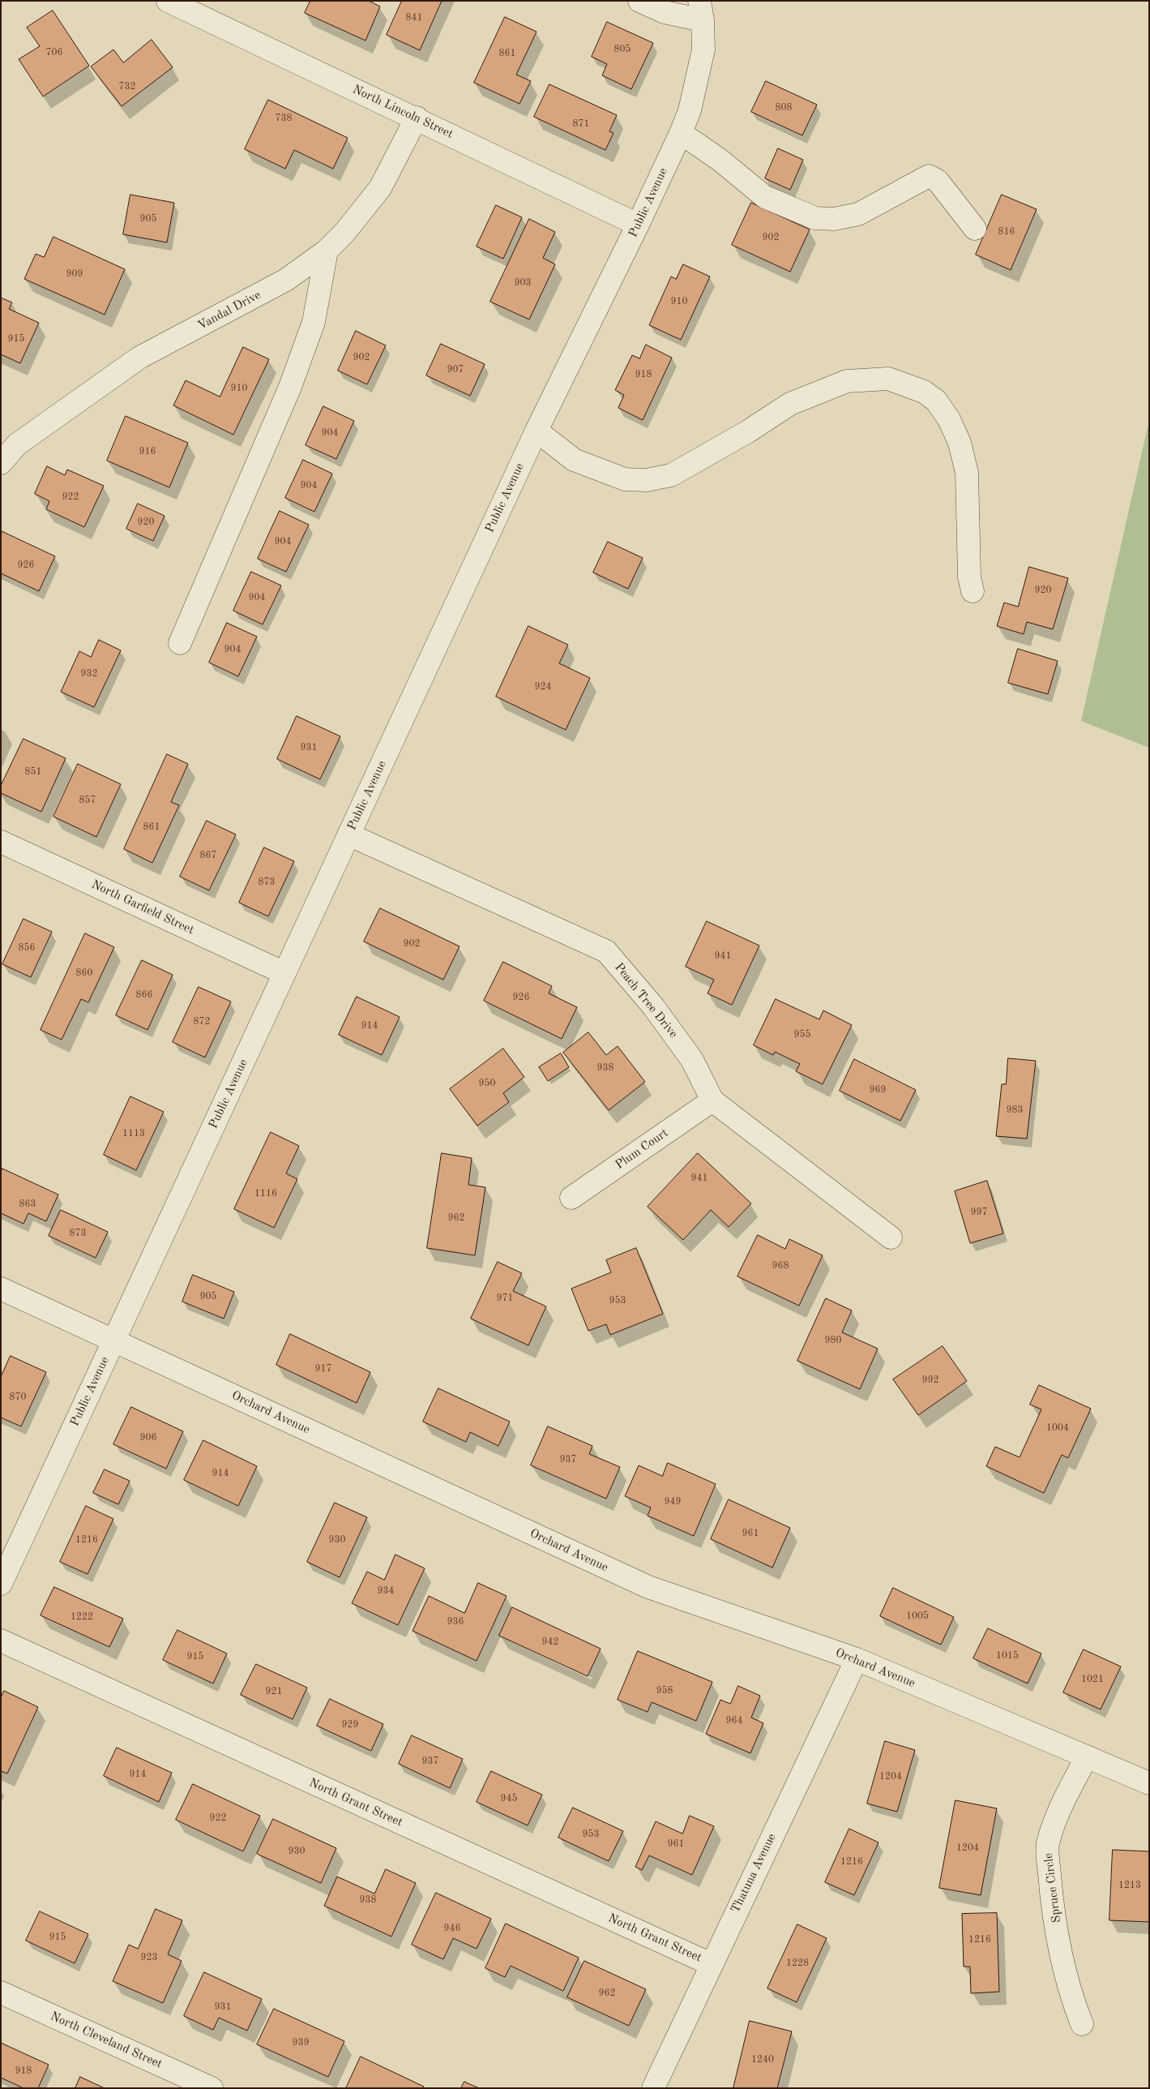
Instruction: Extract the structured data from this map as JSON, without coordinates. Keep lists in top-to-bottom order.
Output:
{
  "streets": {
    "street": [
      "North Lincoln Street",
      "Public Avenue",
      "Vandal Drive",
      "North Garfield Street",
      "Peach Tree Drive",
      "Plum Court",
      "Orchard Avenue",
      "North Grant Street",
      "Thatuna Avenue",
      "Spruce Circle",
      "North Cleveland Street"
    ]
  },
  "crossings": [
    ["North Lincoln Street", "Public Avenue"],
    ["North Lincoln Street", "Vandal Drive"],
    ["Public Avenue", "North Garfield Street"],
    ["Public Avenue", "Peach Tree Drive"],
    ["Public Avenue", "Orchard Avenue"],
    ["Peach Tree Drive", "Plum Court"],
    ["Orchard Avenue", "Thatuna Avenue"],
    ["Orchard Avenue", "Spruce Circle"],
    ["North Grant Street", "Thatuna Avenue"]
  ],
  "house_numbers": [
    "841",
    "805",
    "706",
    "861",
    "732",
    "808",
    "738",
    "871",
    "905",
    "816",
    "902",
    "909",
    "903",
    "910",
    "915",
    "902",
    "907",
    "918",
    "910",
    "904",
    "916",
    "904",
    "922",
    "920",
    "904",
    "926",
    "920",
    "904",
    "904",
    "932",
    "924",
    "931",
    "851",
    "857",
    "861",
    "867",
    "873",
    "902",
    "856",
    "941",
    "860",
    "866",
    "926",
    "872",
    "914",
    "955",
    "938",
    "950",
    "969",
    "983",
    "1113",
    "941",
    "1116",
    "863",
    "997",
    "962",
    "873",
    "968",
    "905",
    "971",
    "953",
    "980",
    "917",
    "992",
    "870",
    "1004",
    "906",
    "937",
    "914",
    "949",
    "961",
    "1216",
    "930",
    "934",
    "1005",
    "1222",
    "936",
    "942",
    "1015",
    "915",
    "1021",
    "958",
    "921",
    "964",
    "929",
    "937",
    "914",
    "1204",
    "945",
    "922",
    "953",
    "961",
    "1204",
    "930",
    "1216",
    "1213",
    "938",
    "946",
    "915",
    "1216",
    "923",
    "1228",
    "962",
    "931",
    "939",
    "1240",
    "918"
  ]
}
